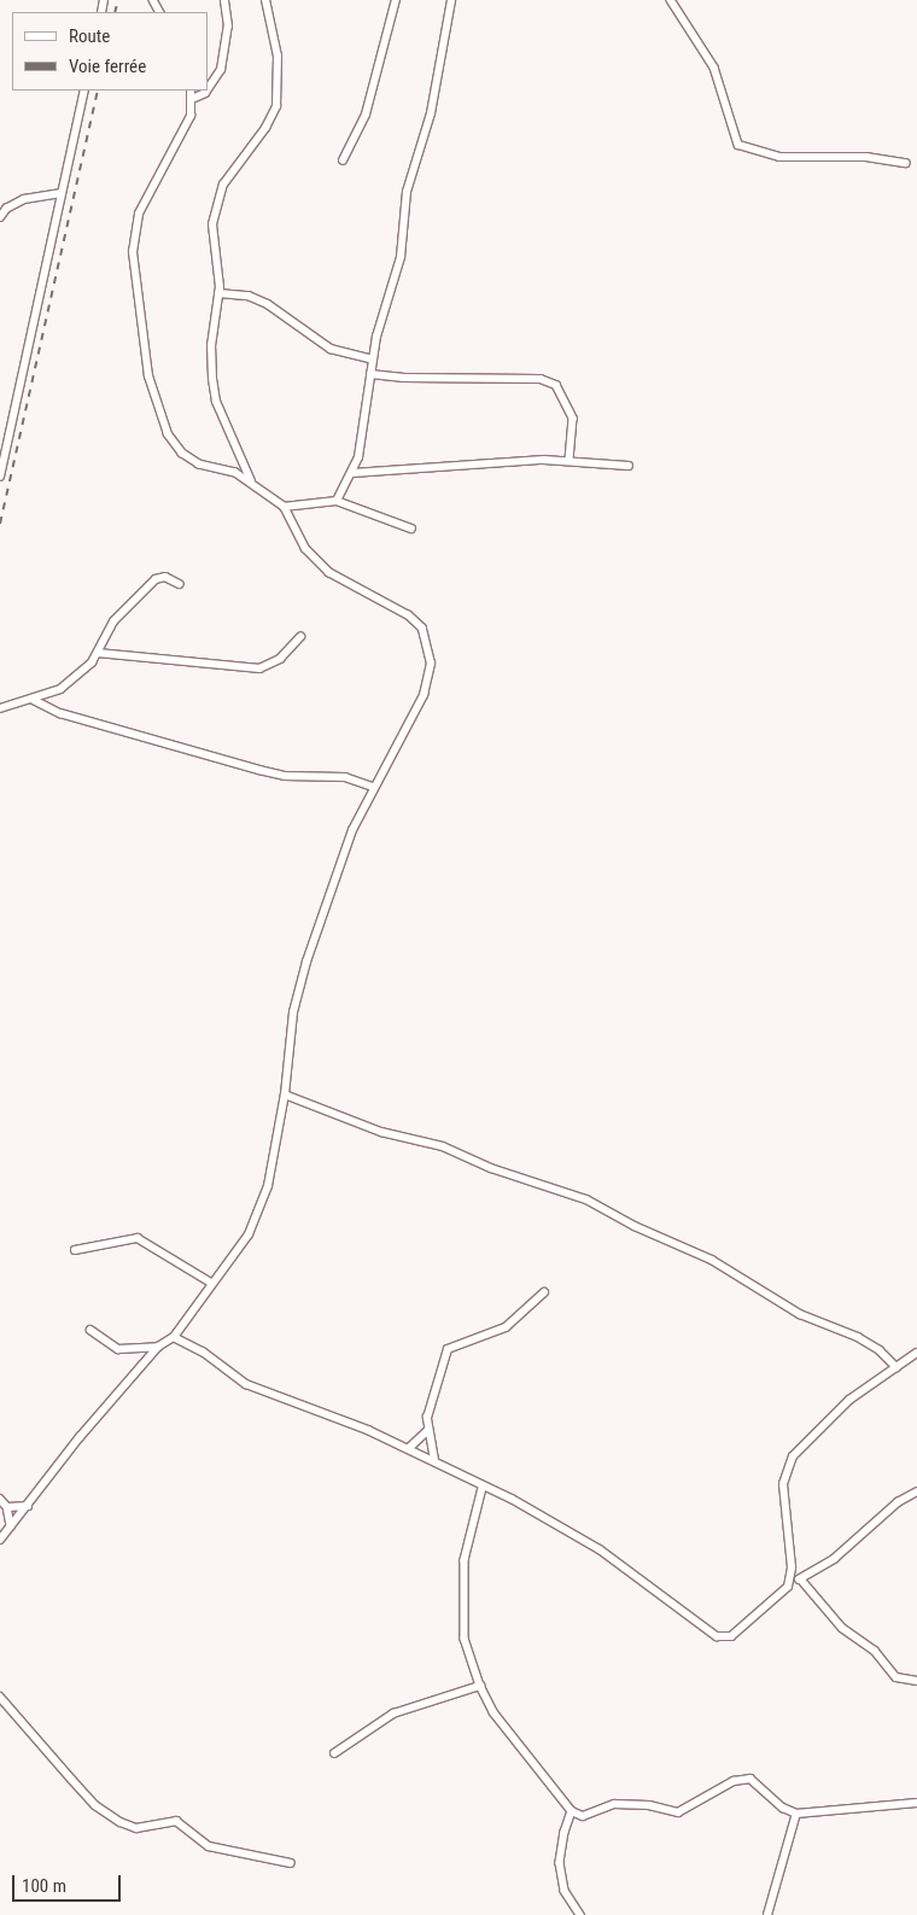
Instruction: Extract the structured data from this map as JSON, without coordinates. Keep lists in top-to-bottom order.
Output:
{
  "legend": ["Route", "Voie ferrée"],
  "scale_bar": "100 m"
}
